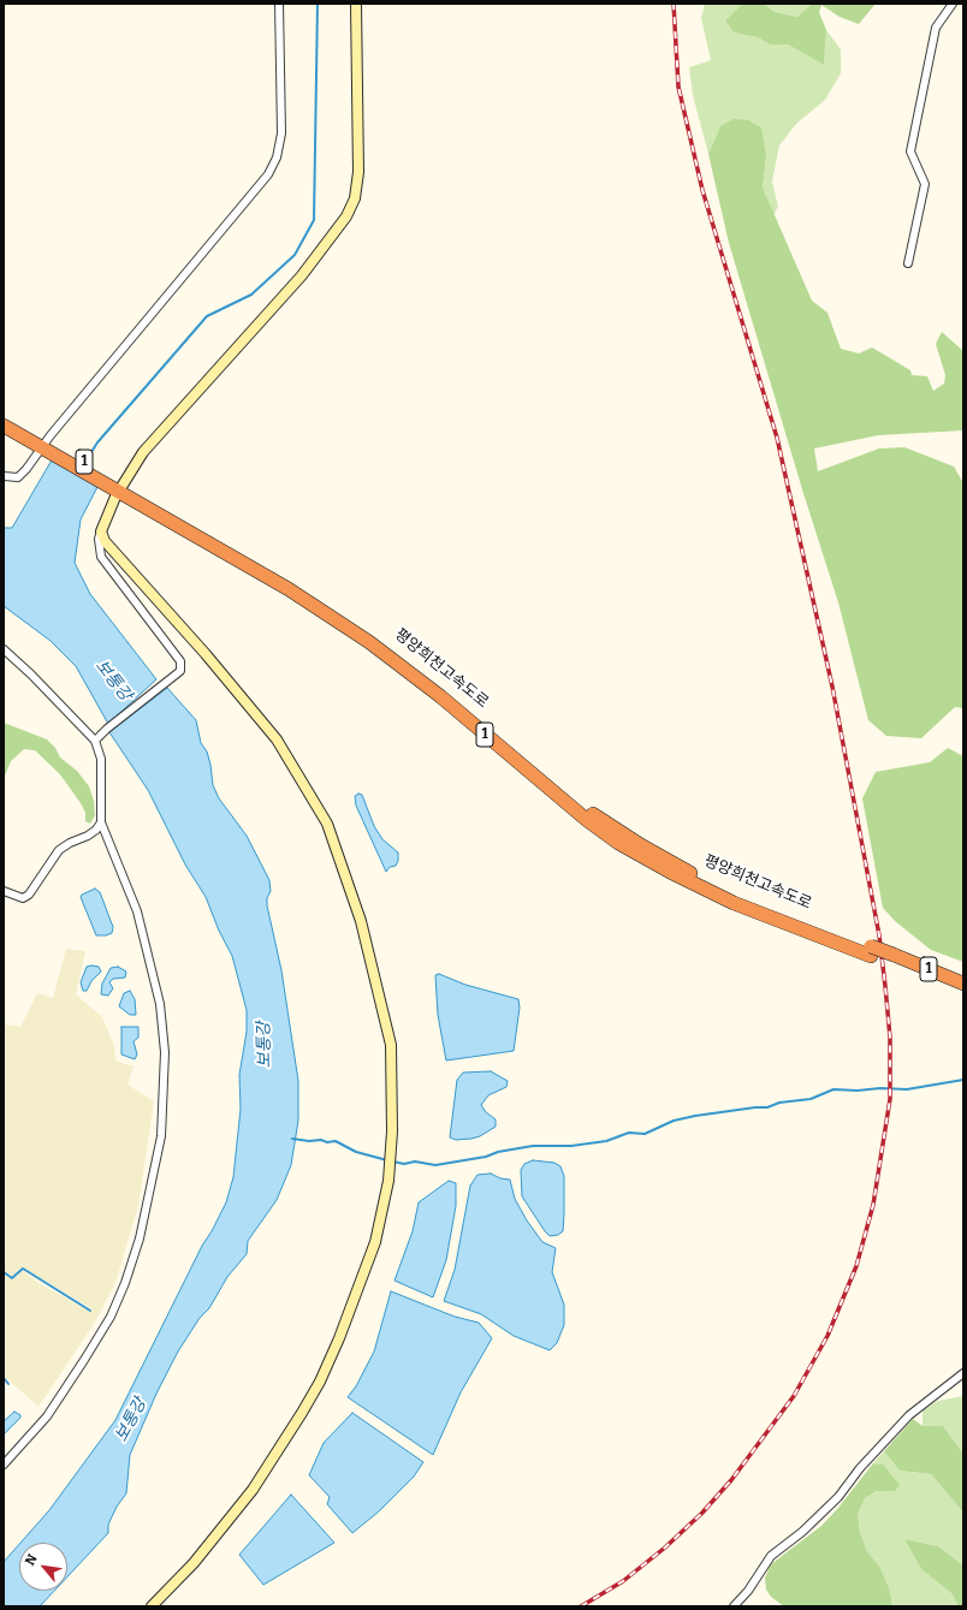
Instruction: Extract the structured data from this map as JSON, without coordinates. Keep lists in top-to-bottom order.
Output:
{
  "streets": {
    "highway": ["1", "평양희천고속도로"]
  },
  "water": ["보통강"],
  "north": "top left"
}
